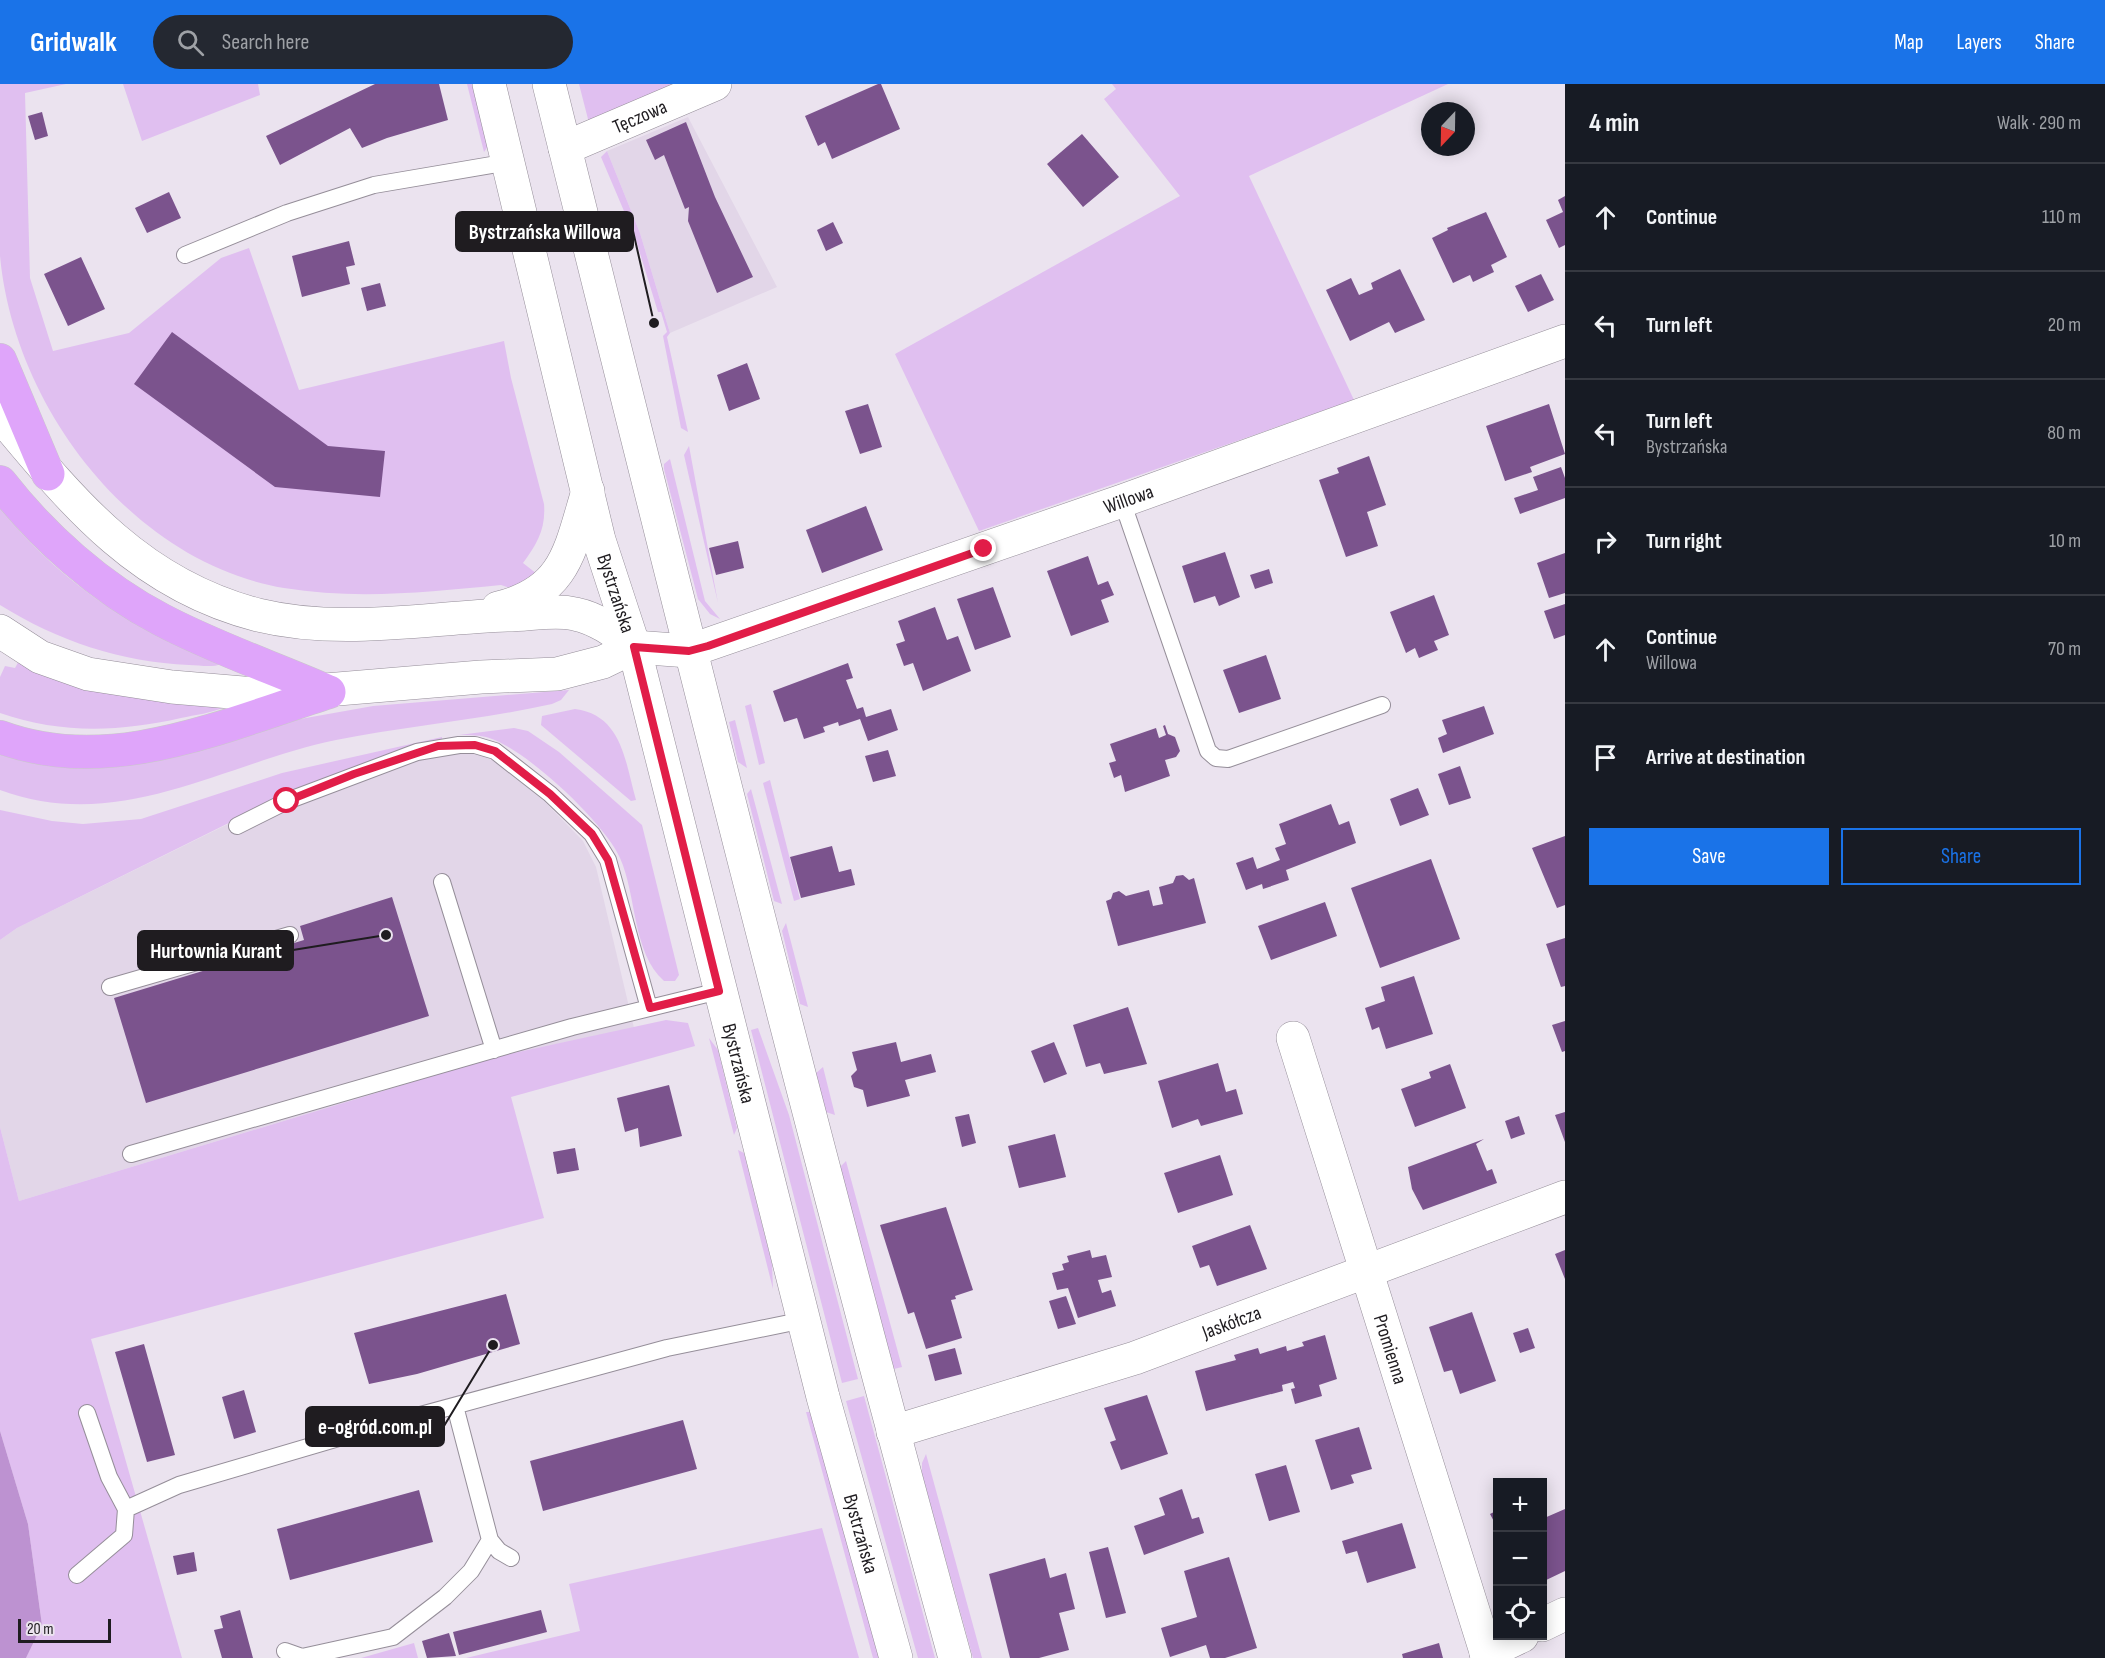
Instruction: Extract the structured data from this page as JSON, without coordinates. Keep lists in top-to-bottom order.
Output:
{
  "streets": {
    "main road": [
      "Tęczowa",
      "Willowa",
      "Bystrzańska",
      "Jaskółcza",
      "Promienna"
    ]
  },
  "crossings": [
    ["Jaskółcza", "Promienna"]
  ],
  "places": ["Bystrzańska Willowa", "Hurtownia Kurant", "e-ogród.com.pl"],
  "scale_bar": "20 m",
  "north": "bottom",
  "page": {
    "header": "Gridwalk",
    "search": "Search here",
    "nav": ["Map", "Layers", "Share"],
    "heading": ["4 min", "Walk · 290 m"],
    "list": [
      ["Continue", "110 m"],
      ["Turn left", "20 m"],
      ["Turn left", "Bystrzańska", "80 m"],
      ["Turn right", "10 m"],
      ["Continue", "Willowa", "70 m"],
      "Arrive at destination"
    ],
    "buttons": ["Save", "Share"],
    "map_buttons": ["+", "−"],
    "scale": "20 m"
  }
}
